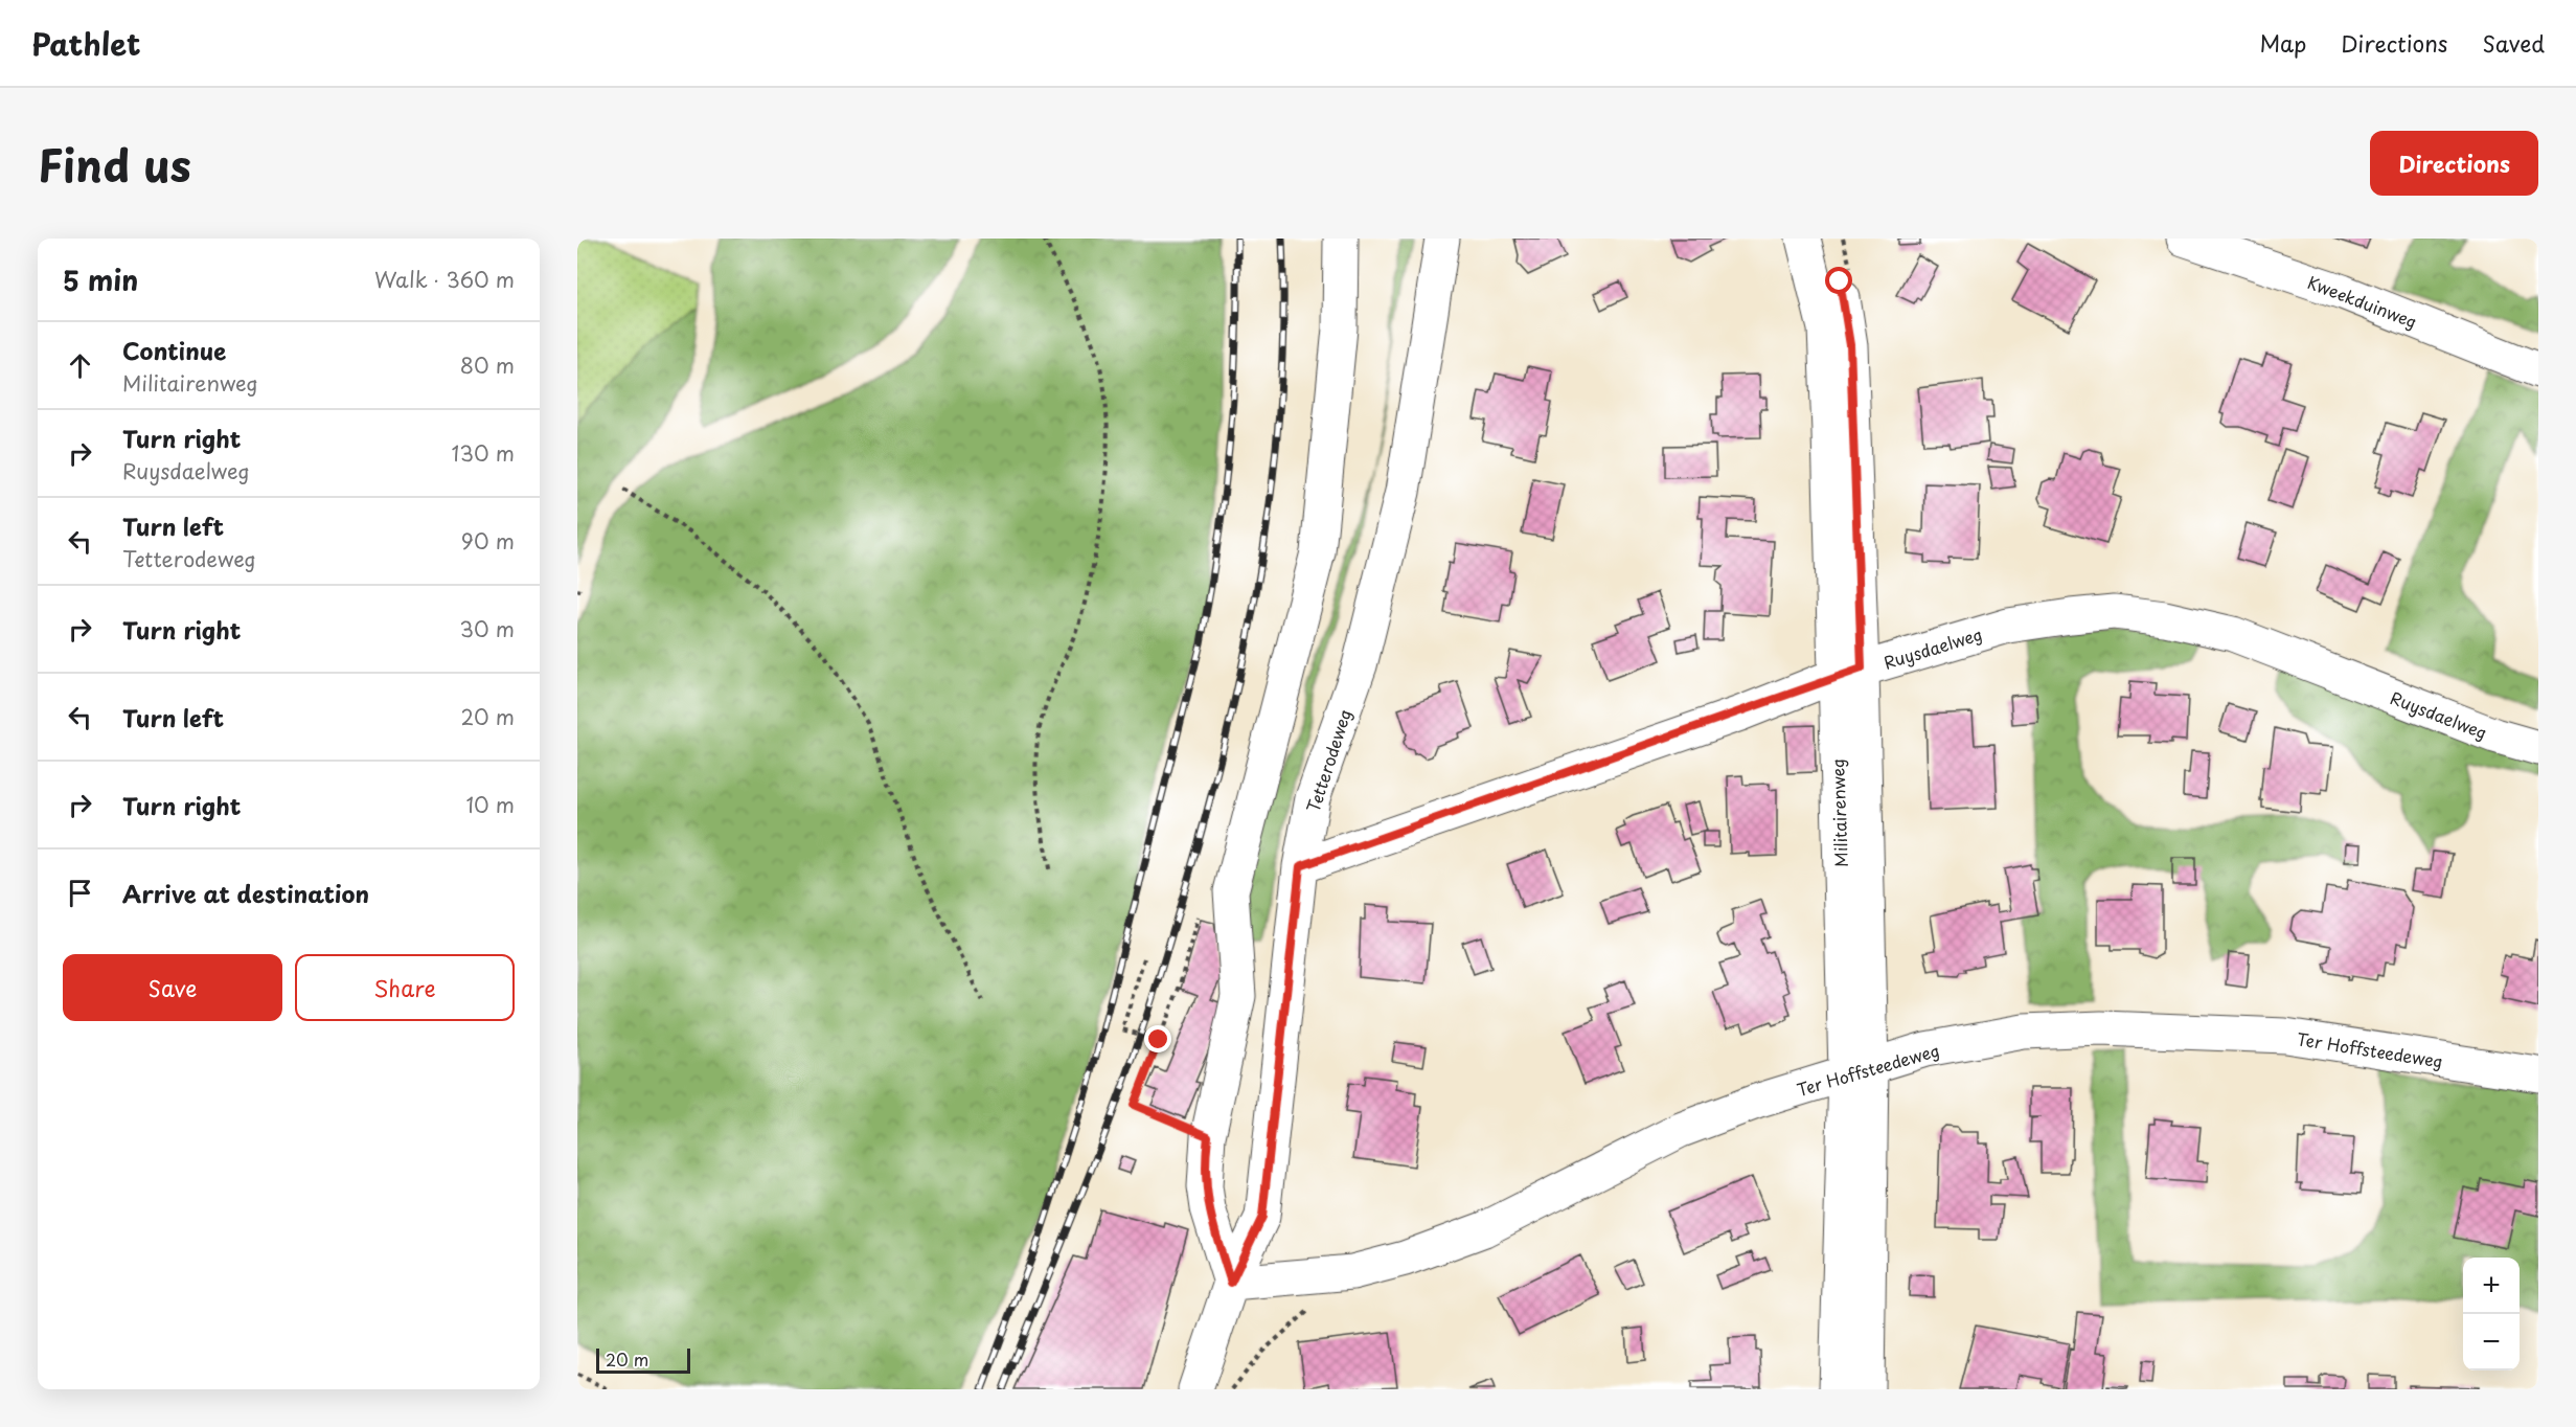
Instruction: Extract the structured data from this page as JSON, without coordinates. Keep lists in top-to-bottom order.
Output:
{
  "streets": {
    "street": [
      "Kweekduinweg",
      "Ruysdaelweg",
      "Tetterodeweg",
      "Militairenweg",
      "Ter Hoffsteedeweg"
    ]
  },
  "crossings": [
    ["Ruysdaelweg", "Tetterodeweg"],
    ["Ruysdaelweg", "Militairenweg"],
    ["Tetterodeweg", "Ter Hoffsteedeweg"],
    ["Militairenweg", "Ter Hoffsteedeweg"]
  ],
  "scale_bar": "20 m",
  "page": {
    "header": "Pathlet",
    "nav": ["Map", "Directions", "Saved"],
    "title": "Find us",
    "buttons": [
      "Directions",
      ["Save", "Share"]
    ],
    "heading": ["5 min", "Walk · 360 m"],
    "list": [
      ["Continue", "Militairenweg", "80 m"],
      ["Turn right", "Ruysdaelweg", "130 m"],
      ["Turn left", "Tetterodeweg", "90 m"],
      ["Turn right", "30 m"],
      ["Turn left", "20 m"],
      ["Turn right", "10 m"],
      "Arrive at destination"
    ],
    "map_buttons": ["+", "−"],
    "scale": "20 m"
  }
}
